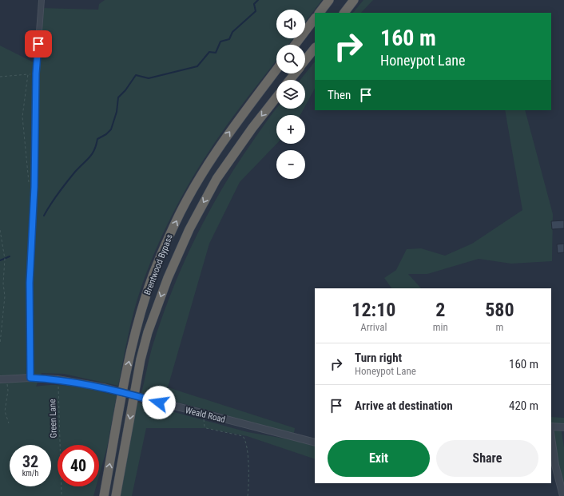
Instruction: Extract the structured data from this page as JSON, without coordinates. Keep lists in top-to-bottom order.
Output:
{
  "streets": {
    "highway": ["Brentwood Bypass"],
    "street": ["Weald Road"],
    "path": ["Green Lane"]
  },
  "crossings": [
    ["Weald Road", "Green Lane"]
  ],
  "page": {
    "map_buttons": ["+", "−"],
    "turn": ["160 m", "Honeypot Lane"],
    "then": "Then",
    "eta": [
      "12:10",
      "Arrival",
      "2",
      "min",
      "580",
      "m"
    ],
    "list": [
      {
        "name": "Turn right",
        "note": "Honeypot Lane",
        "value": "160 m"
      },
      {
        "name": "Arrive at destination",
        "value": "420 m"
      }
    ],
    "buttons": ["Exit", "Share"],
    "speed": "32 km/h",
    "limit": "40"
  }
}
